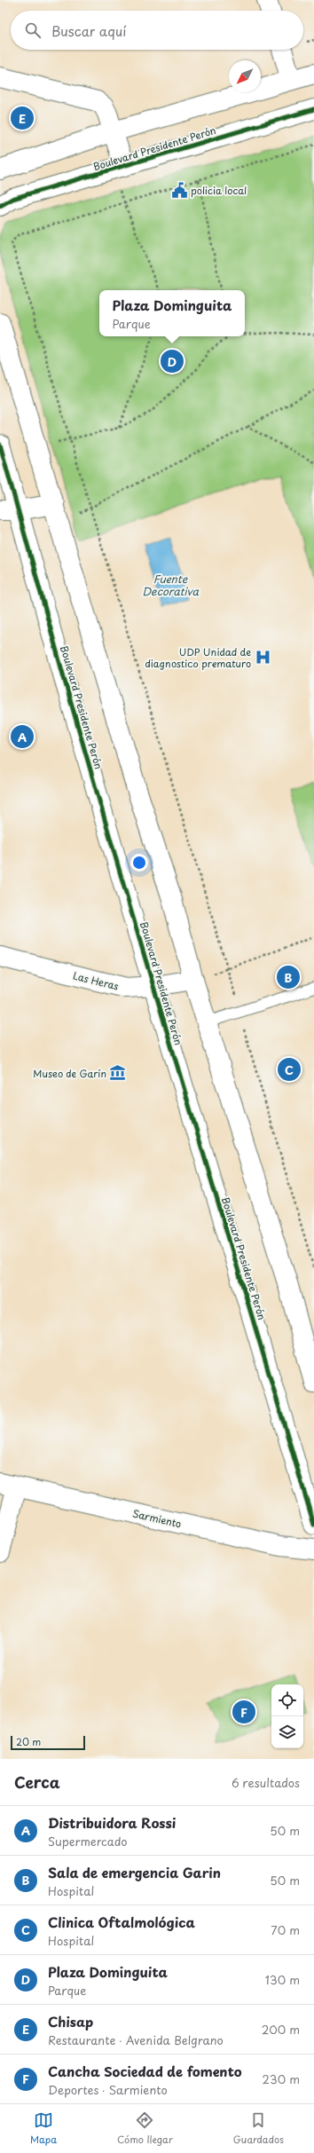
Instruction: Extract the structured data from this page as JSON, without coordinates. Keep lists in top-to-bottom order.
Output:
{
  "streets": {
    "street": ["Boulevard Presidente Perón", "Las Heras", "Sarmiento"]
  },
  "crossings": [
    ["Boulevard Presidente Perón", "Las Heras"]
  ],
  "water": ["Fuente Decorativa"],
  "places": {
    "public building": ["policia local"],
    "hospital": ["UDP Unidad de diagnostico prematuro"],
    "museum": ["Museo de Garín"]
  },
  "scale_bar": "20 m",
  "north": "bottom left",
  "page": {
    "search": "Buscar aquí",
    "pins": [
      "E",
      "D",
      "A",
      "B",
      "C",
      "F"
    ],
    "popup": ["Plaza Dominguita", "Parque"],
    "scale": "20 m",
    "heading": ["Cerca", "6 resultados"],
    "list": [
      {
        "mark": "A",
        "name": "Distribuidora Rossi",
        "note": "Supermercado",
        "value": "50 m"
      },
      {
        "mark": "B",
        "name": "Sala de emergencia Garin",
        "note": "Hospital",
        "value": "50 m"
      },
      {
        "mark": "C",
        "name": "Clinica Oftalmológica",
        "note": "Hospital",
        "value": "70 m"
      },
      {
        "mark": "D",
        "name": "Plaza Dominguita",
        "note": "Parque",
        "value": "130 m"
      },
      {
        "mark": "E",
        "name": "Chisap",
        "note": "Restaurante · Avenida Belgrano",
        "value": "200 m"
      },
      {
        "mark": "F",
        "name": "Cancha Sociedad de fomento",
        "note": "Deportes · Sarmiento",
        "value": "230 m"
      }
    ],
    "nav": ["Mapa", "Cómo llegar", "Guardados"]
  }
}
